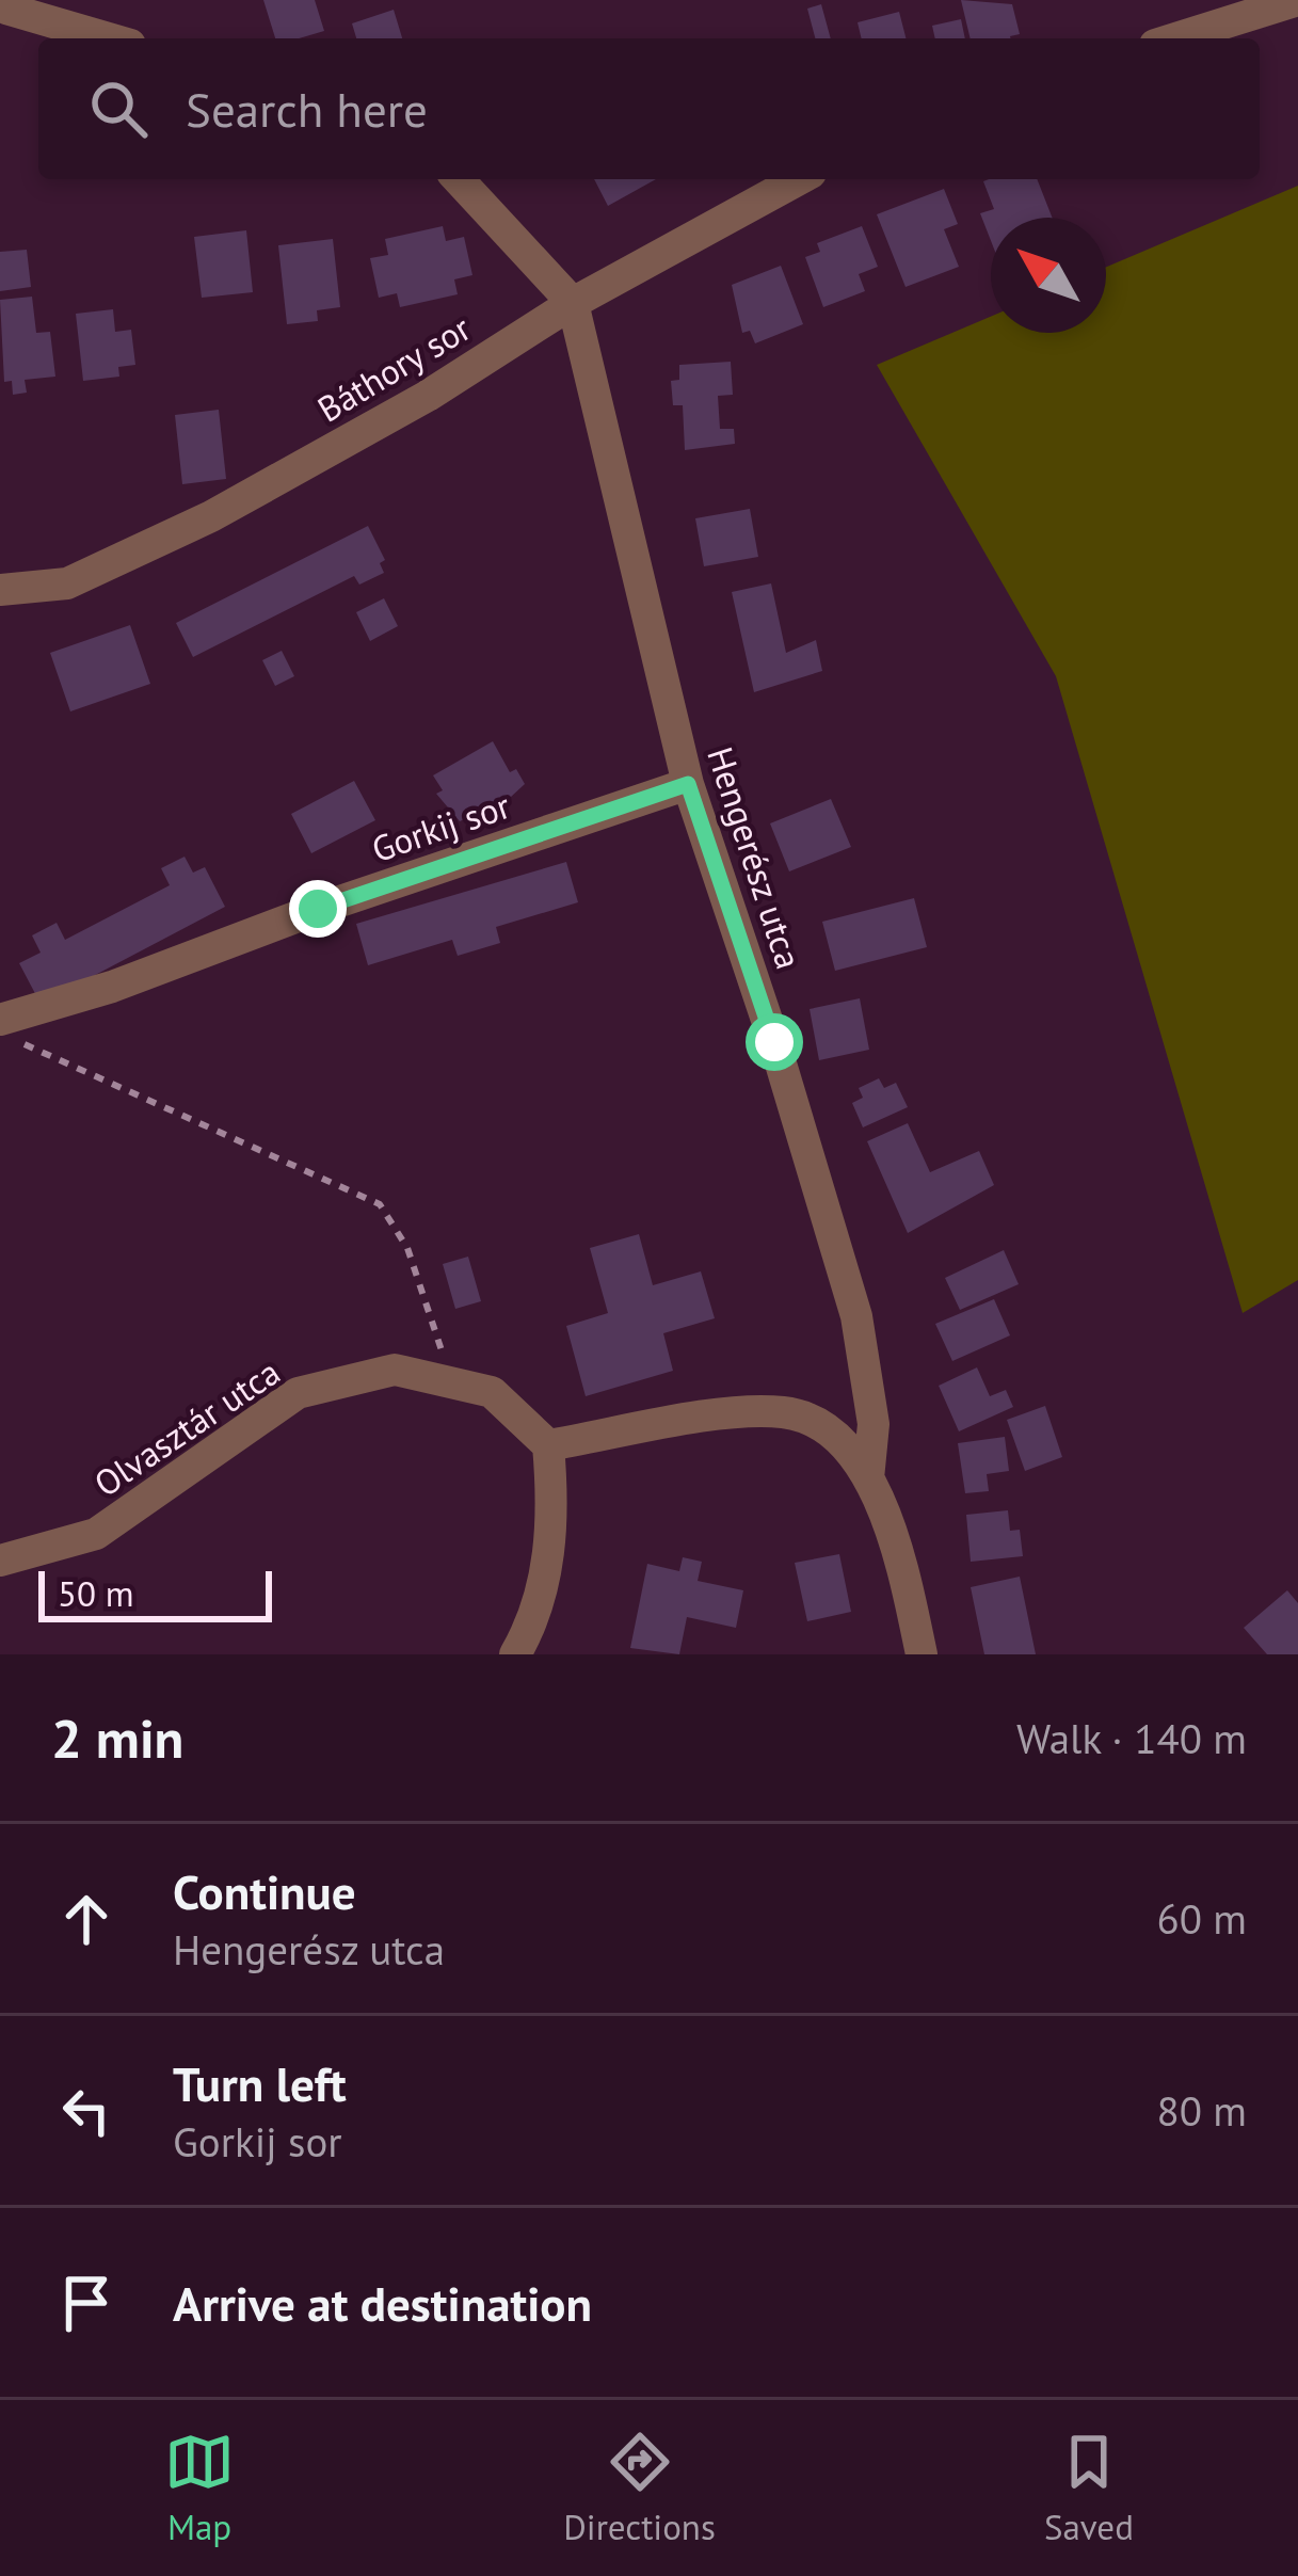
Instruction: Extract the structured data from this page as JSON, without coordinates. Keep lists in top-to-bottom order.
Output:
{
  "streets": {
    "street": [
      "Báthory sor",
      "Gorkij sor",
      "Hengerész utca",
      "Olvasztár utca"
    ]
  },
  "crossings": [
    ["Báthory sor", "Hengerész utca"],
    ["Gorkij sor", "Hengerész utca"]
  ],
  "scale_bar": "50 m",
  "north": "top left",
  "page": {
    "search": "Search here",
    "scale": "50 m",
    "heading": ["2 min", "Walk · 140 m"],
    "list": [
      ["Continue", "Hengerész utca", "60 m"],
      ["Turn left", "Gorkij sor", "80 m"],
      "Arrive at destination"
    ],
    "nav": ["Map", "Directions", "Saved"]
  }
}
